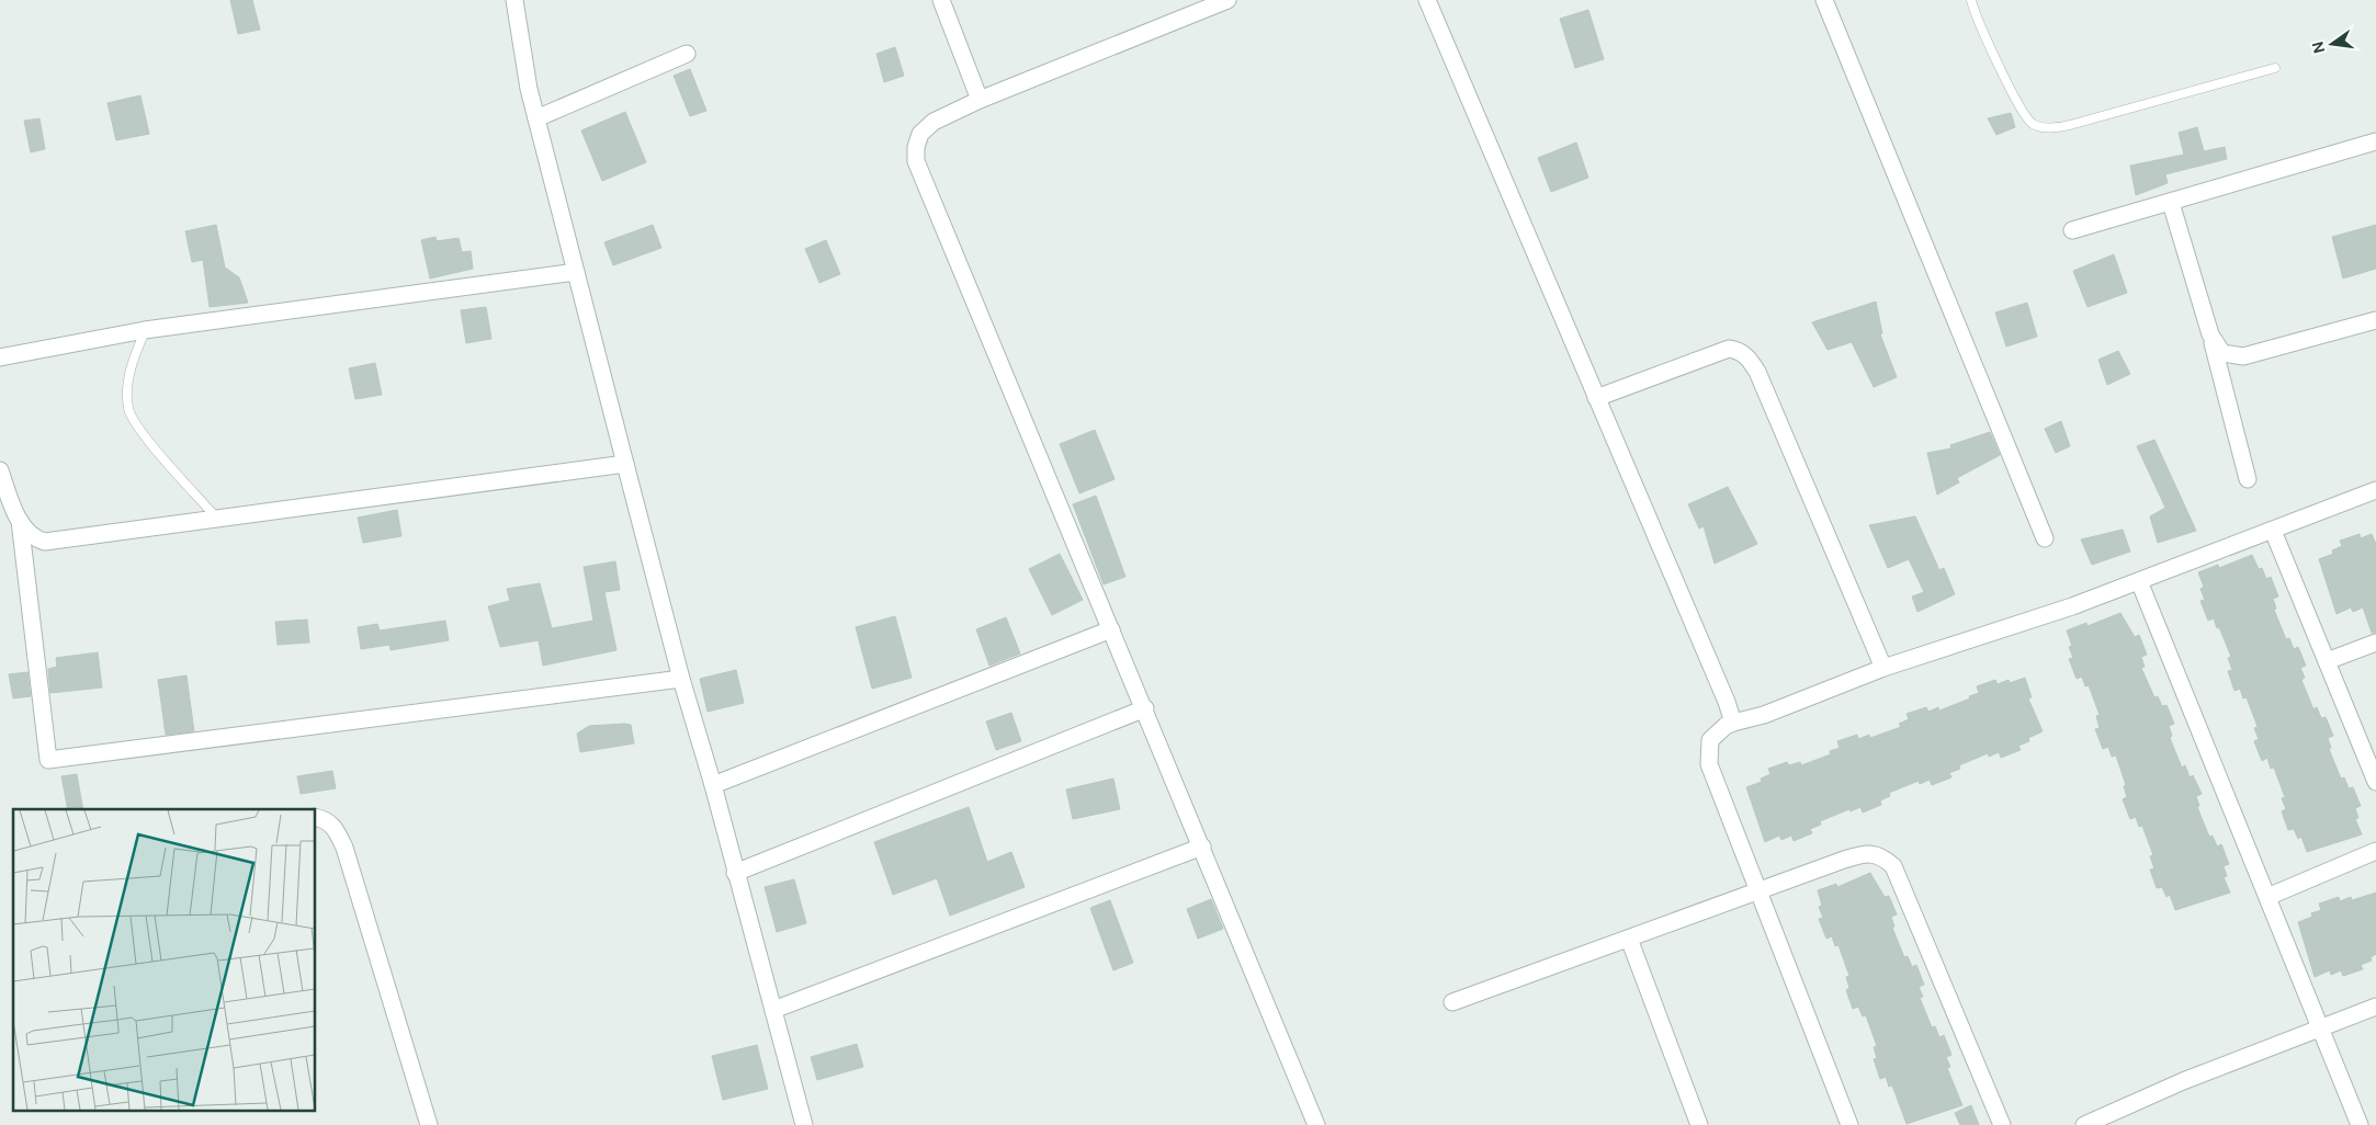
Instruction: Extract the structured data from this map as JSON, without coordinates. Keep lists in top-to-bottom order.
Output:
{
  "north": "left"
}
